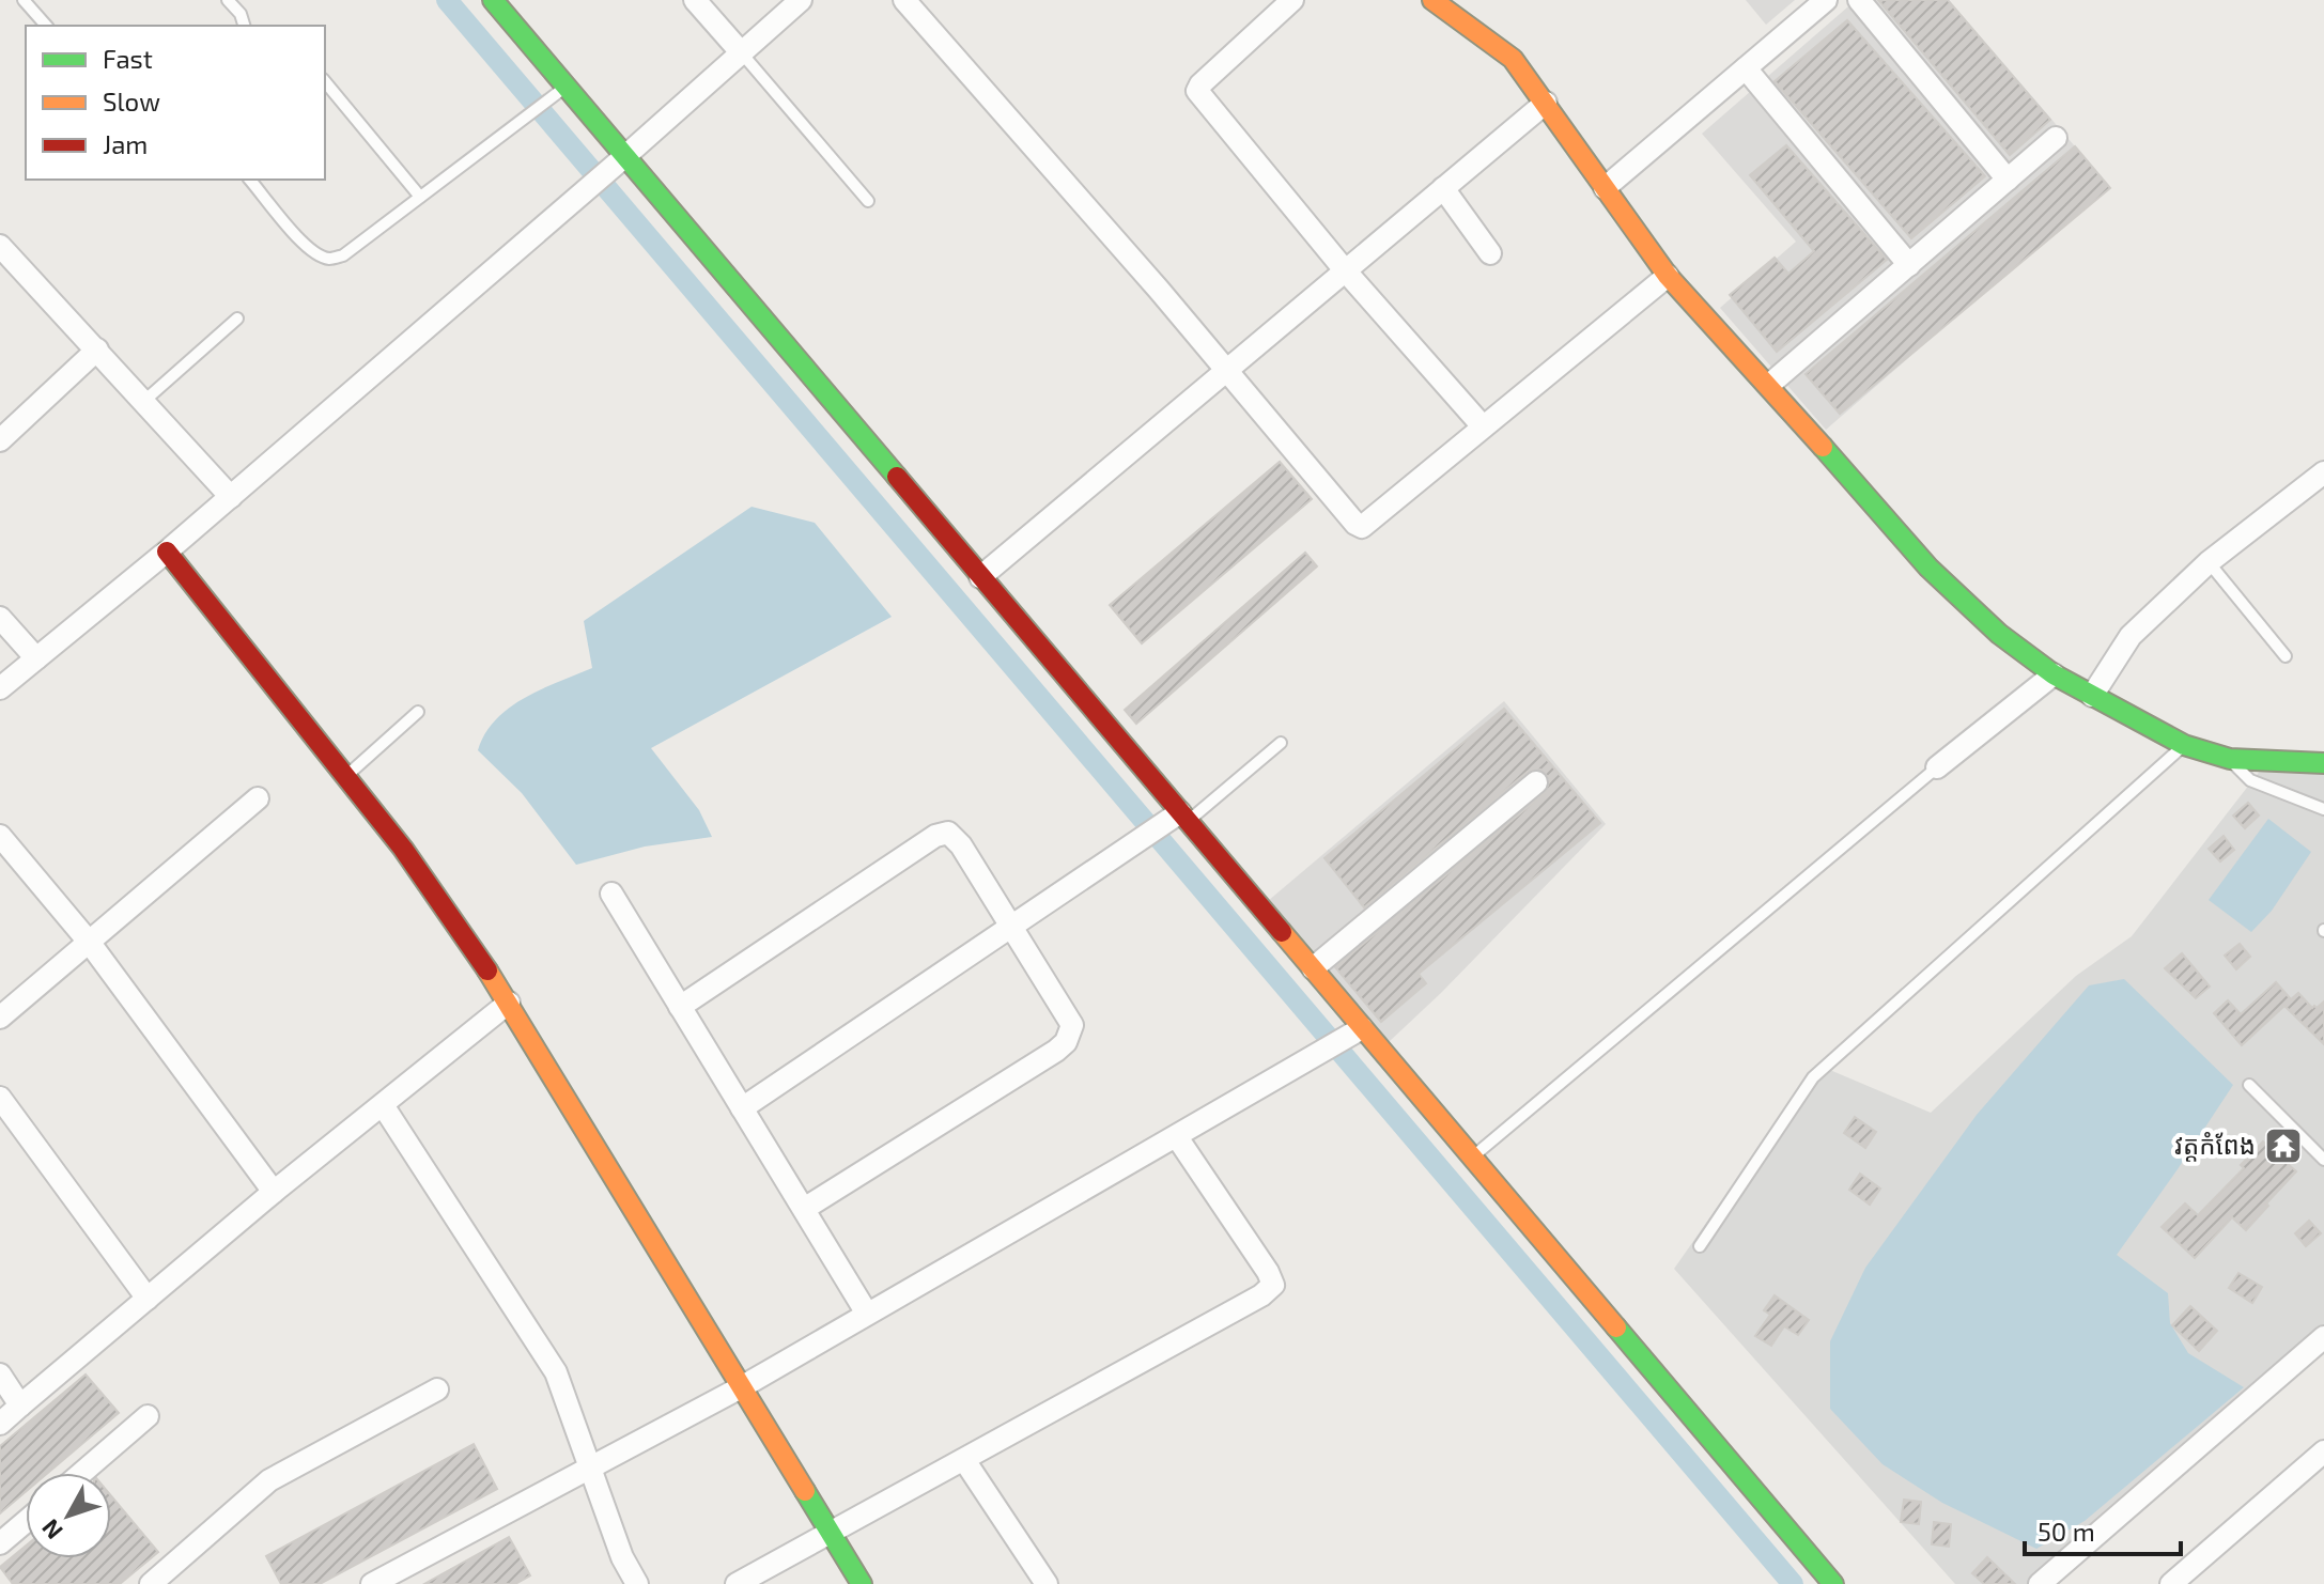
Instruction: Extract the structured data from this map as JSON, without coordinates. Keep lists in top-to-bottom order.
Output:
{
  "places": {
    "temple": ["វត្តកំពែង"]
  },
  "legend": ["Fast", "Slow", "Jam"],
  "scale_bar": "50 m",
  "north": "bottom left"
}
